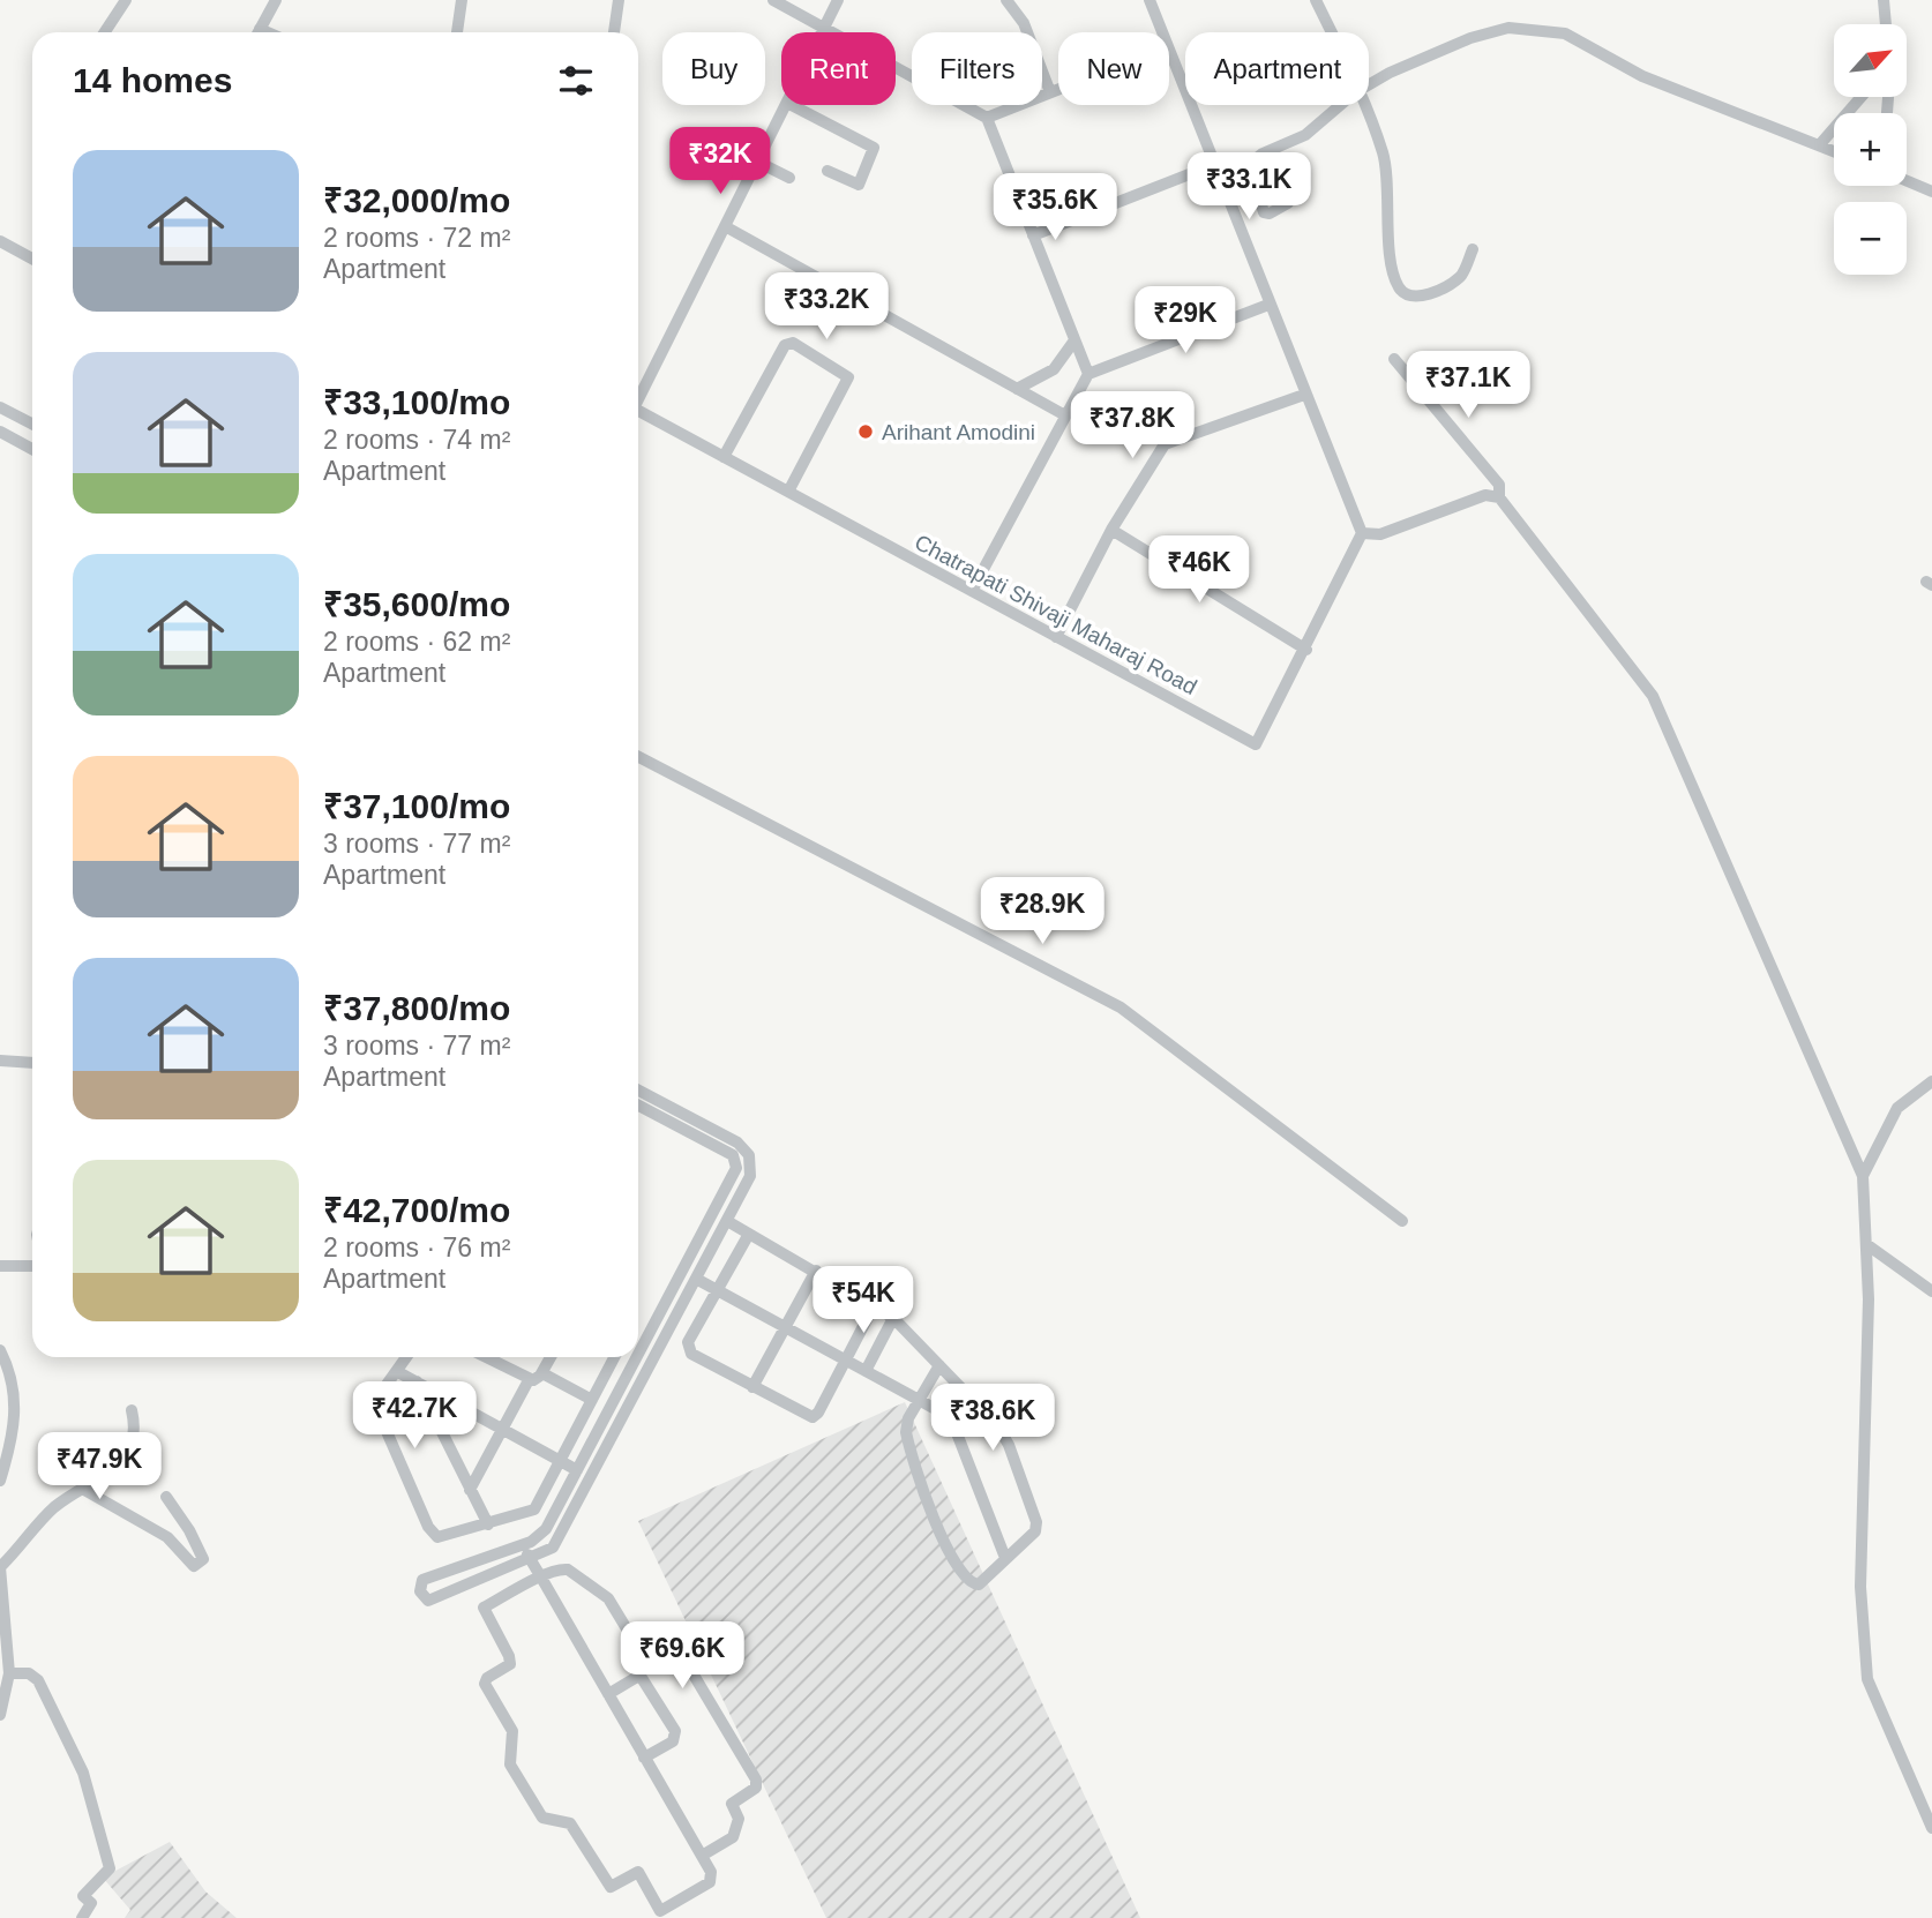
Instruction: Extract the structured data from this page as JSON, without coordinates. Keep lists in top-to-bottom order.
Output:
{
  "streets": {
    "street": ["Chatrapati Shivaji Maharaj Road"]
  },
  "places": ["Arihant Amodini"],
  "north": "top right",
  "page": {
    "map_buttons": ["+", "−"],
    "chip": [
      "Buy",
      "Rent",
      "Filters",
      "New",
      "Apartment"
    ],
    "heading": "14 homes",
    "price": [
      "₹32K",
      "₹33.1K",
      "₹35.6K",
      "₹33.2K",
      "₹29K",
      "₹37.1K",
      "₹37.8K",
      "₹46K",
      "₹28.9K",
      "₹54K",
      "₹42.7K",
      "₹38.6K",
      "₹47.9K",
      "₹69.6K"
    ],
    "list": [
      {
        "name": "₹32,000/mo",
        "note": "2 rooms · 72 m² · Apartment"
      },
      {
        "name": "₹33,100/mo",
        "note": "2 rooms · 74 m² · Apartment"
      },
      {
        "name": "₹35,600/mo",
        "note": "2 rooms · 62 m² · Apartment"
      },
      {
        "name": "₹37,100/mo",
        "note": "3 rooms · 77 m² · Apartment"
      },
      {
        "name": "₹37,800/mo",
        "note": "3 rooms · 77 m² · Apartment"
      },
      {
        "name": "₹42,700/mo",
        "note": "2 rooms · 76 m² · Apartment"
      }
    ]
  }
}
